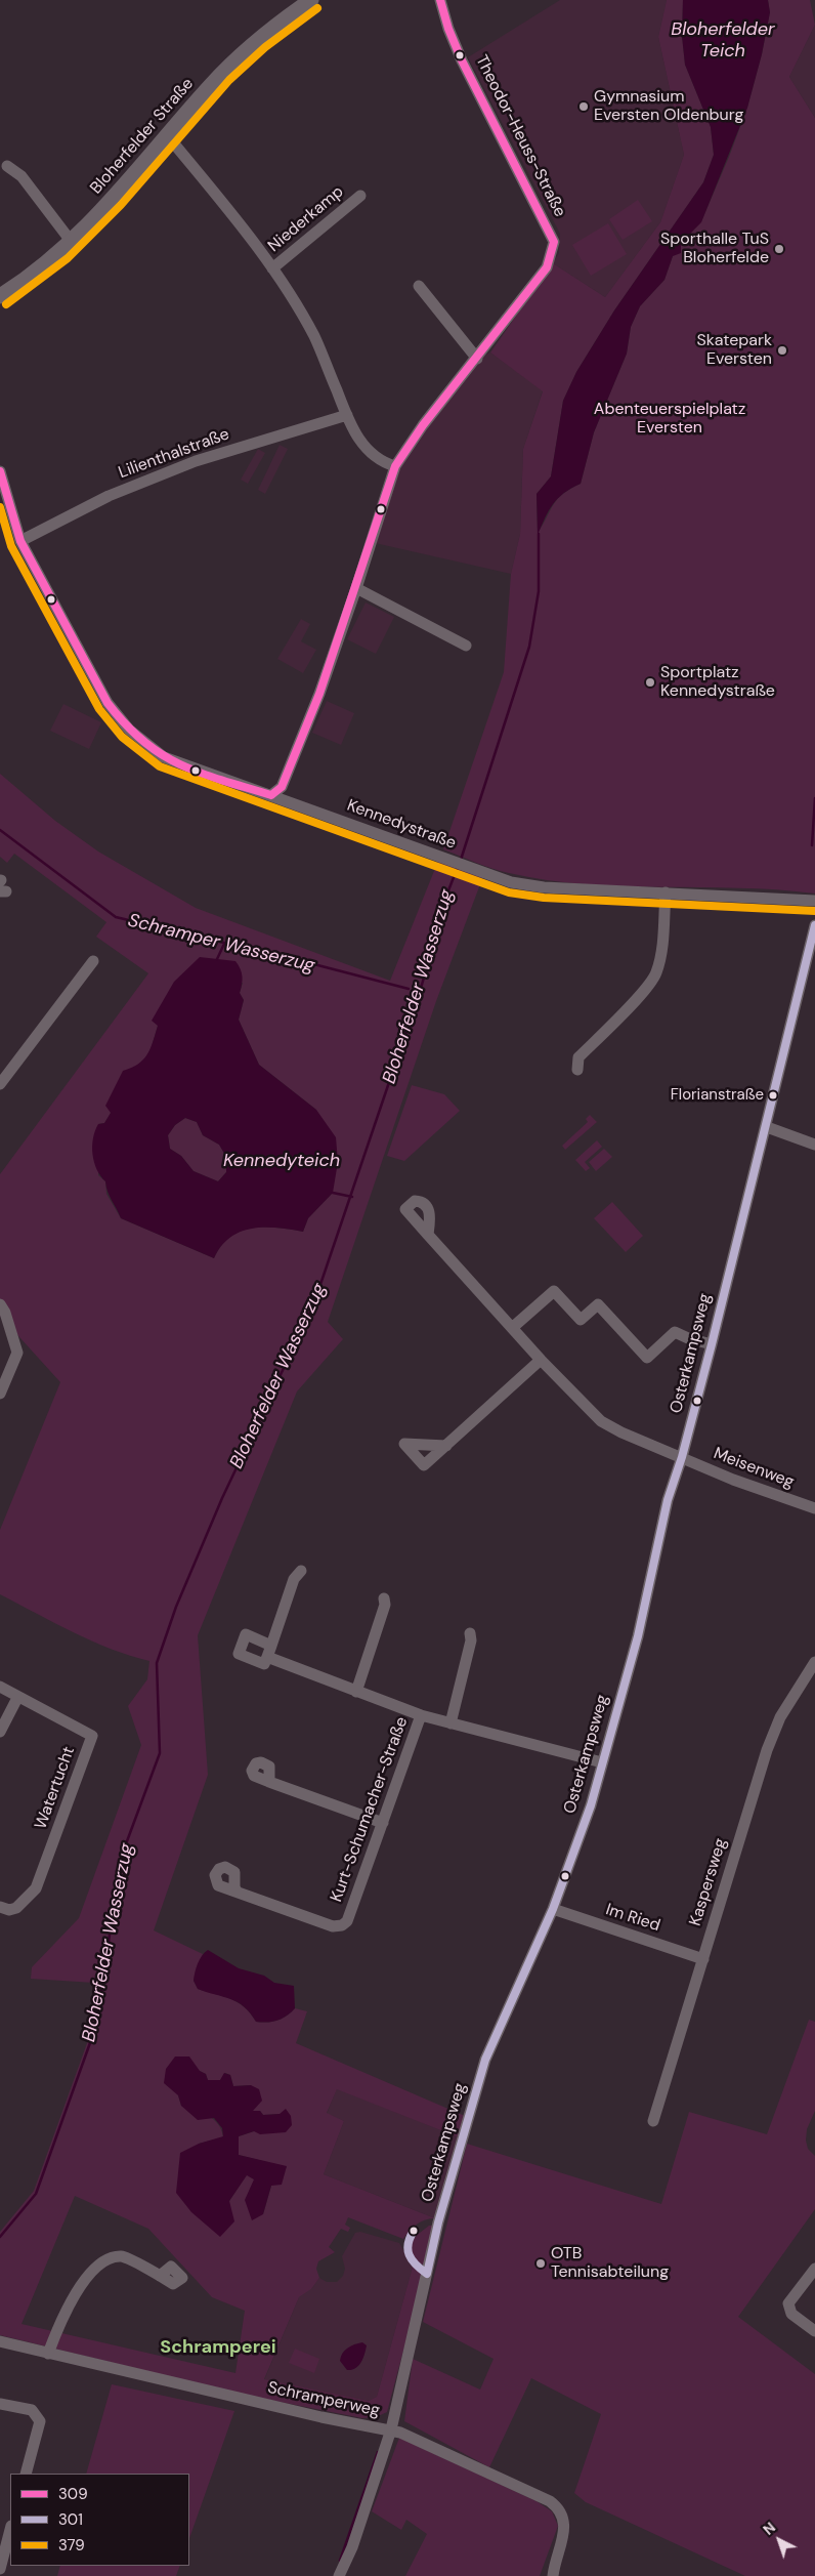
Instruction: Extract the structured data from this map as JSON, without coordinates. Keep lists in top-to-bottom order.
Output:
{
  "streets": {
    "street": [
      "Bloherfelder Straße",
      "Theodor-Heuss-Straße",
      "Niederkamp",
      "Lilienthalstraße",
      "Kennedystraße",
      "Osterkampsweg",
      "Meisenweg",
      "Watertucht",
      "Kurt-Schumacher-Straße",
      "Kaspersweg",
      "Im Ried",
      "Schramperweg"
    ]
  },
  "crossings": [
    ["Theodor-Heuss-Straße", "Kennedystraße"],
    ["Lilienthalstraße", "Kennedystraße"],
    ["Osterkampsweg", "Meisenweg"],
    ["Osterkampsweg", "Im Ried"],
    ["Osterkampsweg", "Schramperweg"],
    ["Kaspersweg", "Im Ried"]
  ],
  "districts": ["Schramperei"],
  "water": [
    "Bloherfelder Teich",
    "Schramper Wasserzug",
    "Bloherfelder Wasserzug",
    "Kennedyteich"
  ],
  "parks": ["Abenteuerspielplatz Eversten"],
  "places": [
    "Gymnasium Eversten Oldenburg",
    "Sporthalle TuS Bloherfelde",
    "Skatepark Eversten",
    "Sportplatz Kennedystraße",
    "Florianstraße",
    "OTB Tennisabteilung"
  ],
  "lines": ["transit line 309", "transit line 379", "transit line 301"],
  "legend": ["309", "301", "379"],
  "north": "top left"
}
